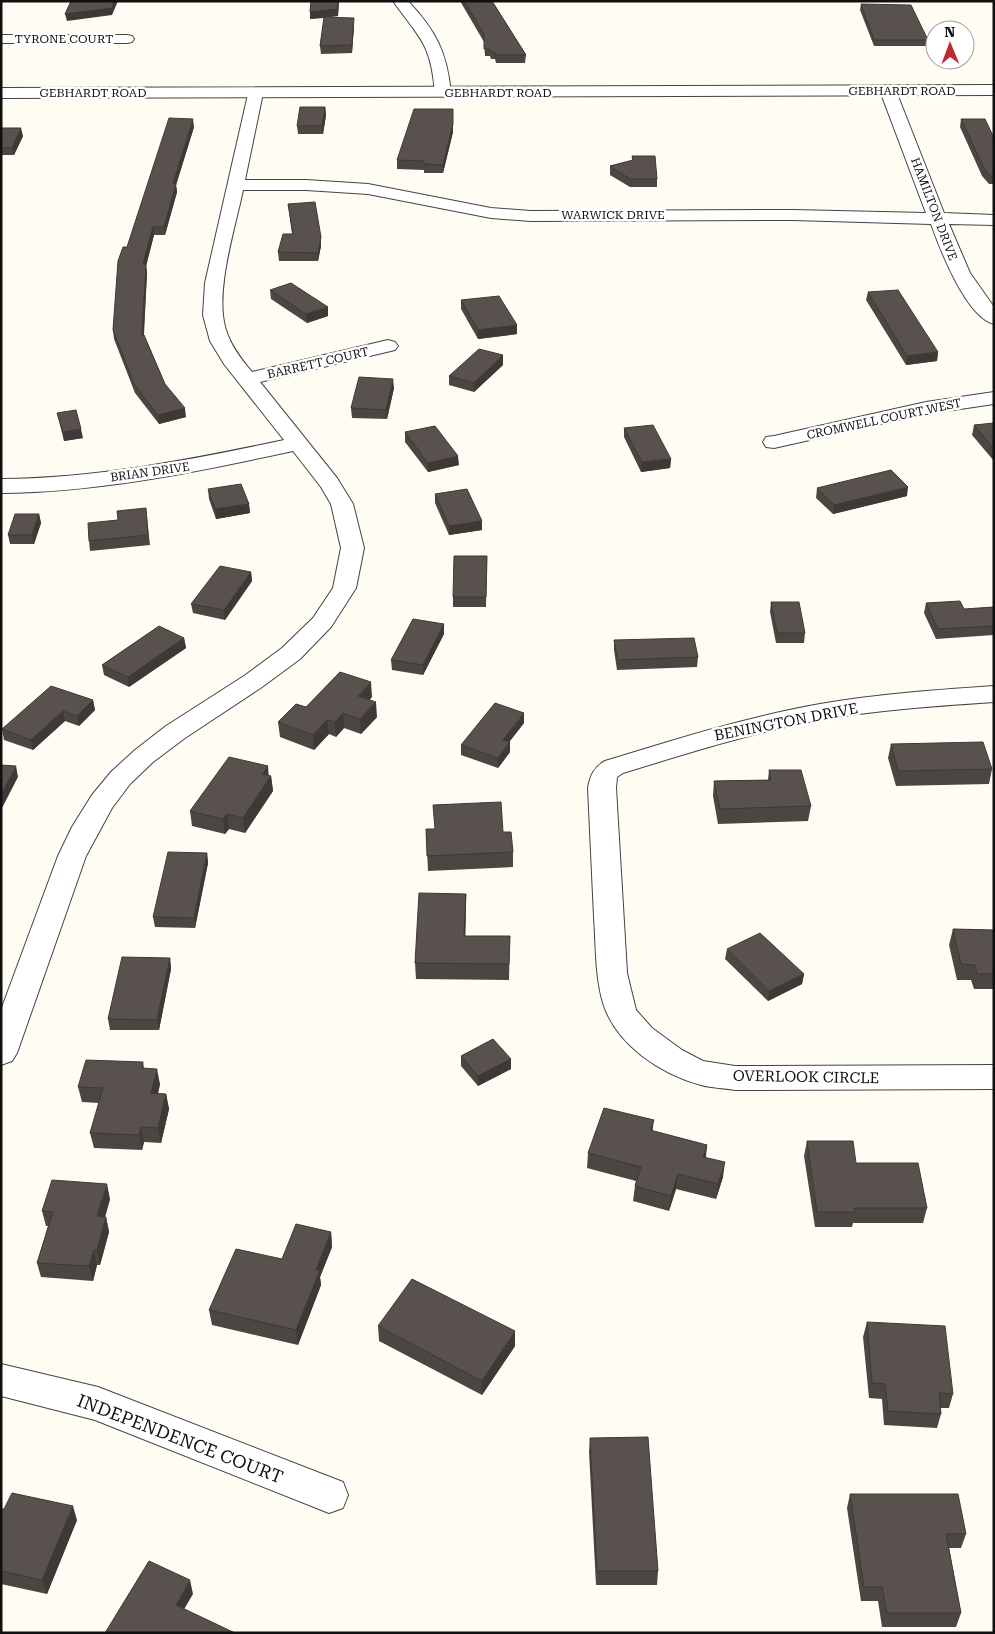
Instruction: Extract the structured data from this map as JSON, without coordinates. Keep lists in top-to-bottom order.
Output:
{
  "streets": {
    "street": [
      "TYRONE COURT",
      "GEBHARDT ROAD",
      "HAMILTON DRIVE",
      "WARWICK DRIVE",
      "BARRETT COURT",
      "CROMWELL COURT WEST",
      "BRIAN DRIVE",
      "BENINGTON DRIVE",
      "OVERLOOK CIRCLE",
      "INDEPENDENCE COURT"
    ]
  },
  "crossings": [
    ["GEBHARDT ROAD", "HAMILTON DRIVE"],
    ["HAMILTON DRIVE", "WARWICK DRIVE"],
    ["BENINGTON DRIVE", "OVERLOOK CIRCLE"]
  ],
  "north": "top"
}
